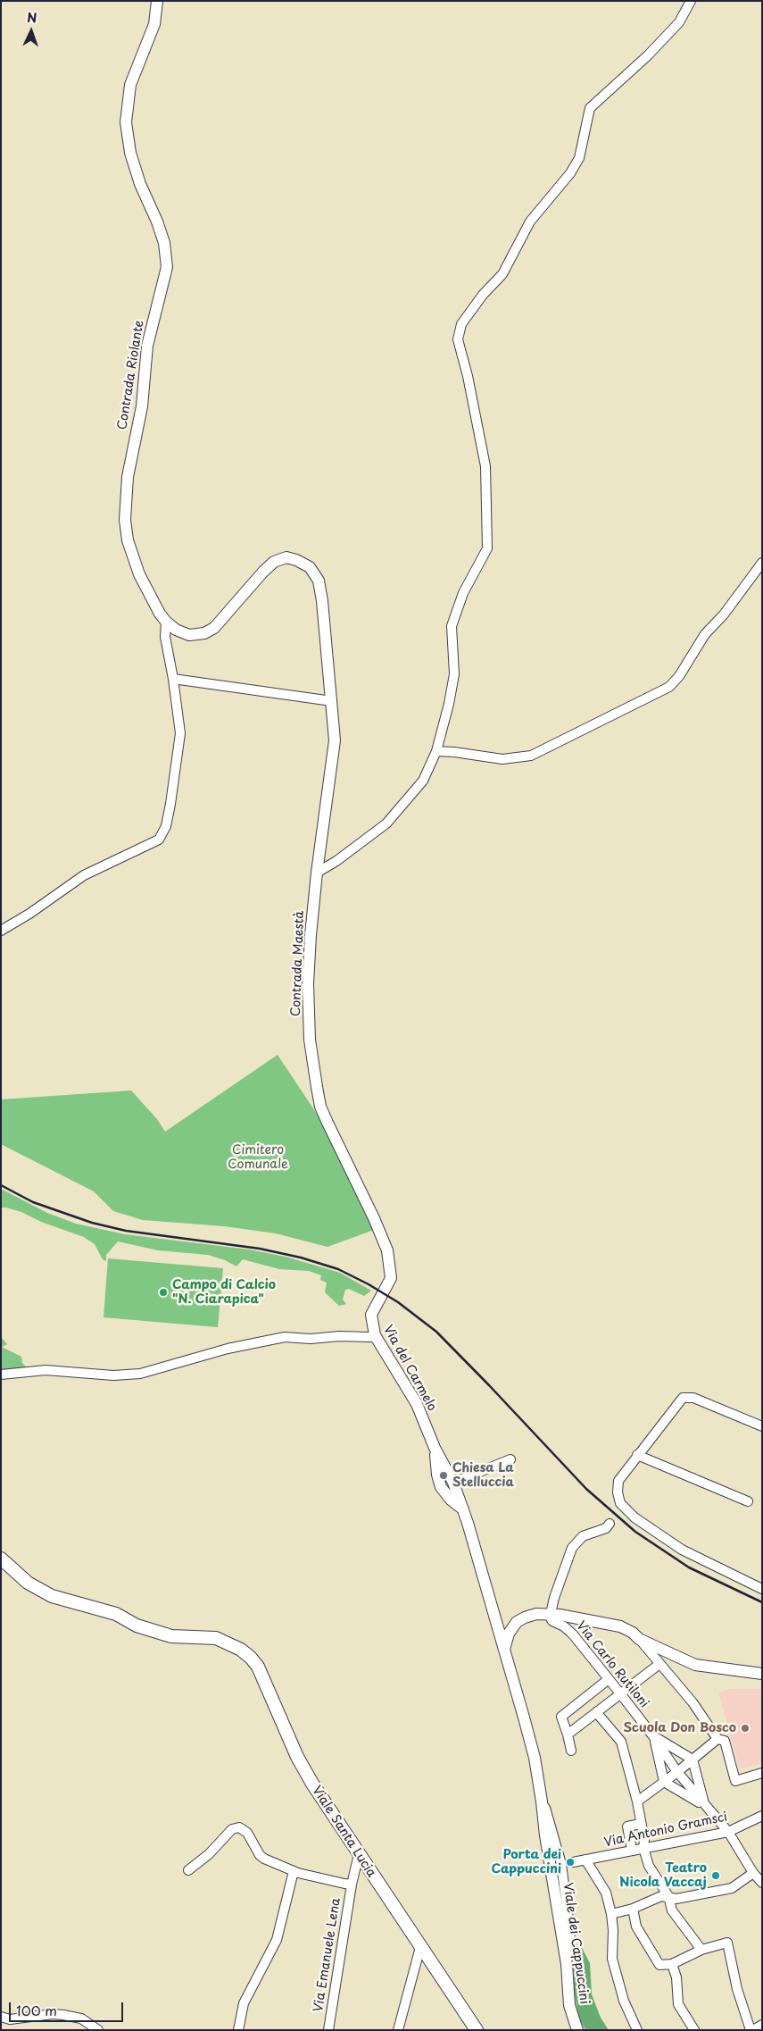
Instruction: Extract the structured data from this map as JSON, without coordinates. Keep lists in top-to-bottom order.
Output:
{
  "streets": {
    "main road": ["Viale Santa Lucia"],
    "street": [
      "Contrada Riolante",
      "Contrada Maestà",
      "Via del Carmelo",
      "Via Carlo Rutiloni",
      "Via Antonio Gramsci",
      "Viale dei Cappuccini",
      "Via Emanuele Lena"
    ]
  },
  "crossings": [
    ["Contrada Riolante", "Contrada Maestà"],
    ["Contrada Maestà", "Via del Carmelo"],
    ["Via del Carmelo", "Viale dei Cappuccini"],
    ["Via Carlo Rutiloni", "Via Antonio Gramsci"],
    ["Viale Santa Lucia", "Via Emanuele Lena"]
  ],
  "parks": ["Cimitero Comunale"],
  "places": [
    "Campo di Calcio \"N. Ciarapica\"",
    "Chiesa La Stelluccia",
    "Scuola Don Bosco",
    "Porta dei Cappuccini",
    "Teatro Nicola Vaccaj"
  ],
  "scale_bar": "100 m",
  "north": "top"
}
